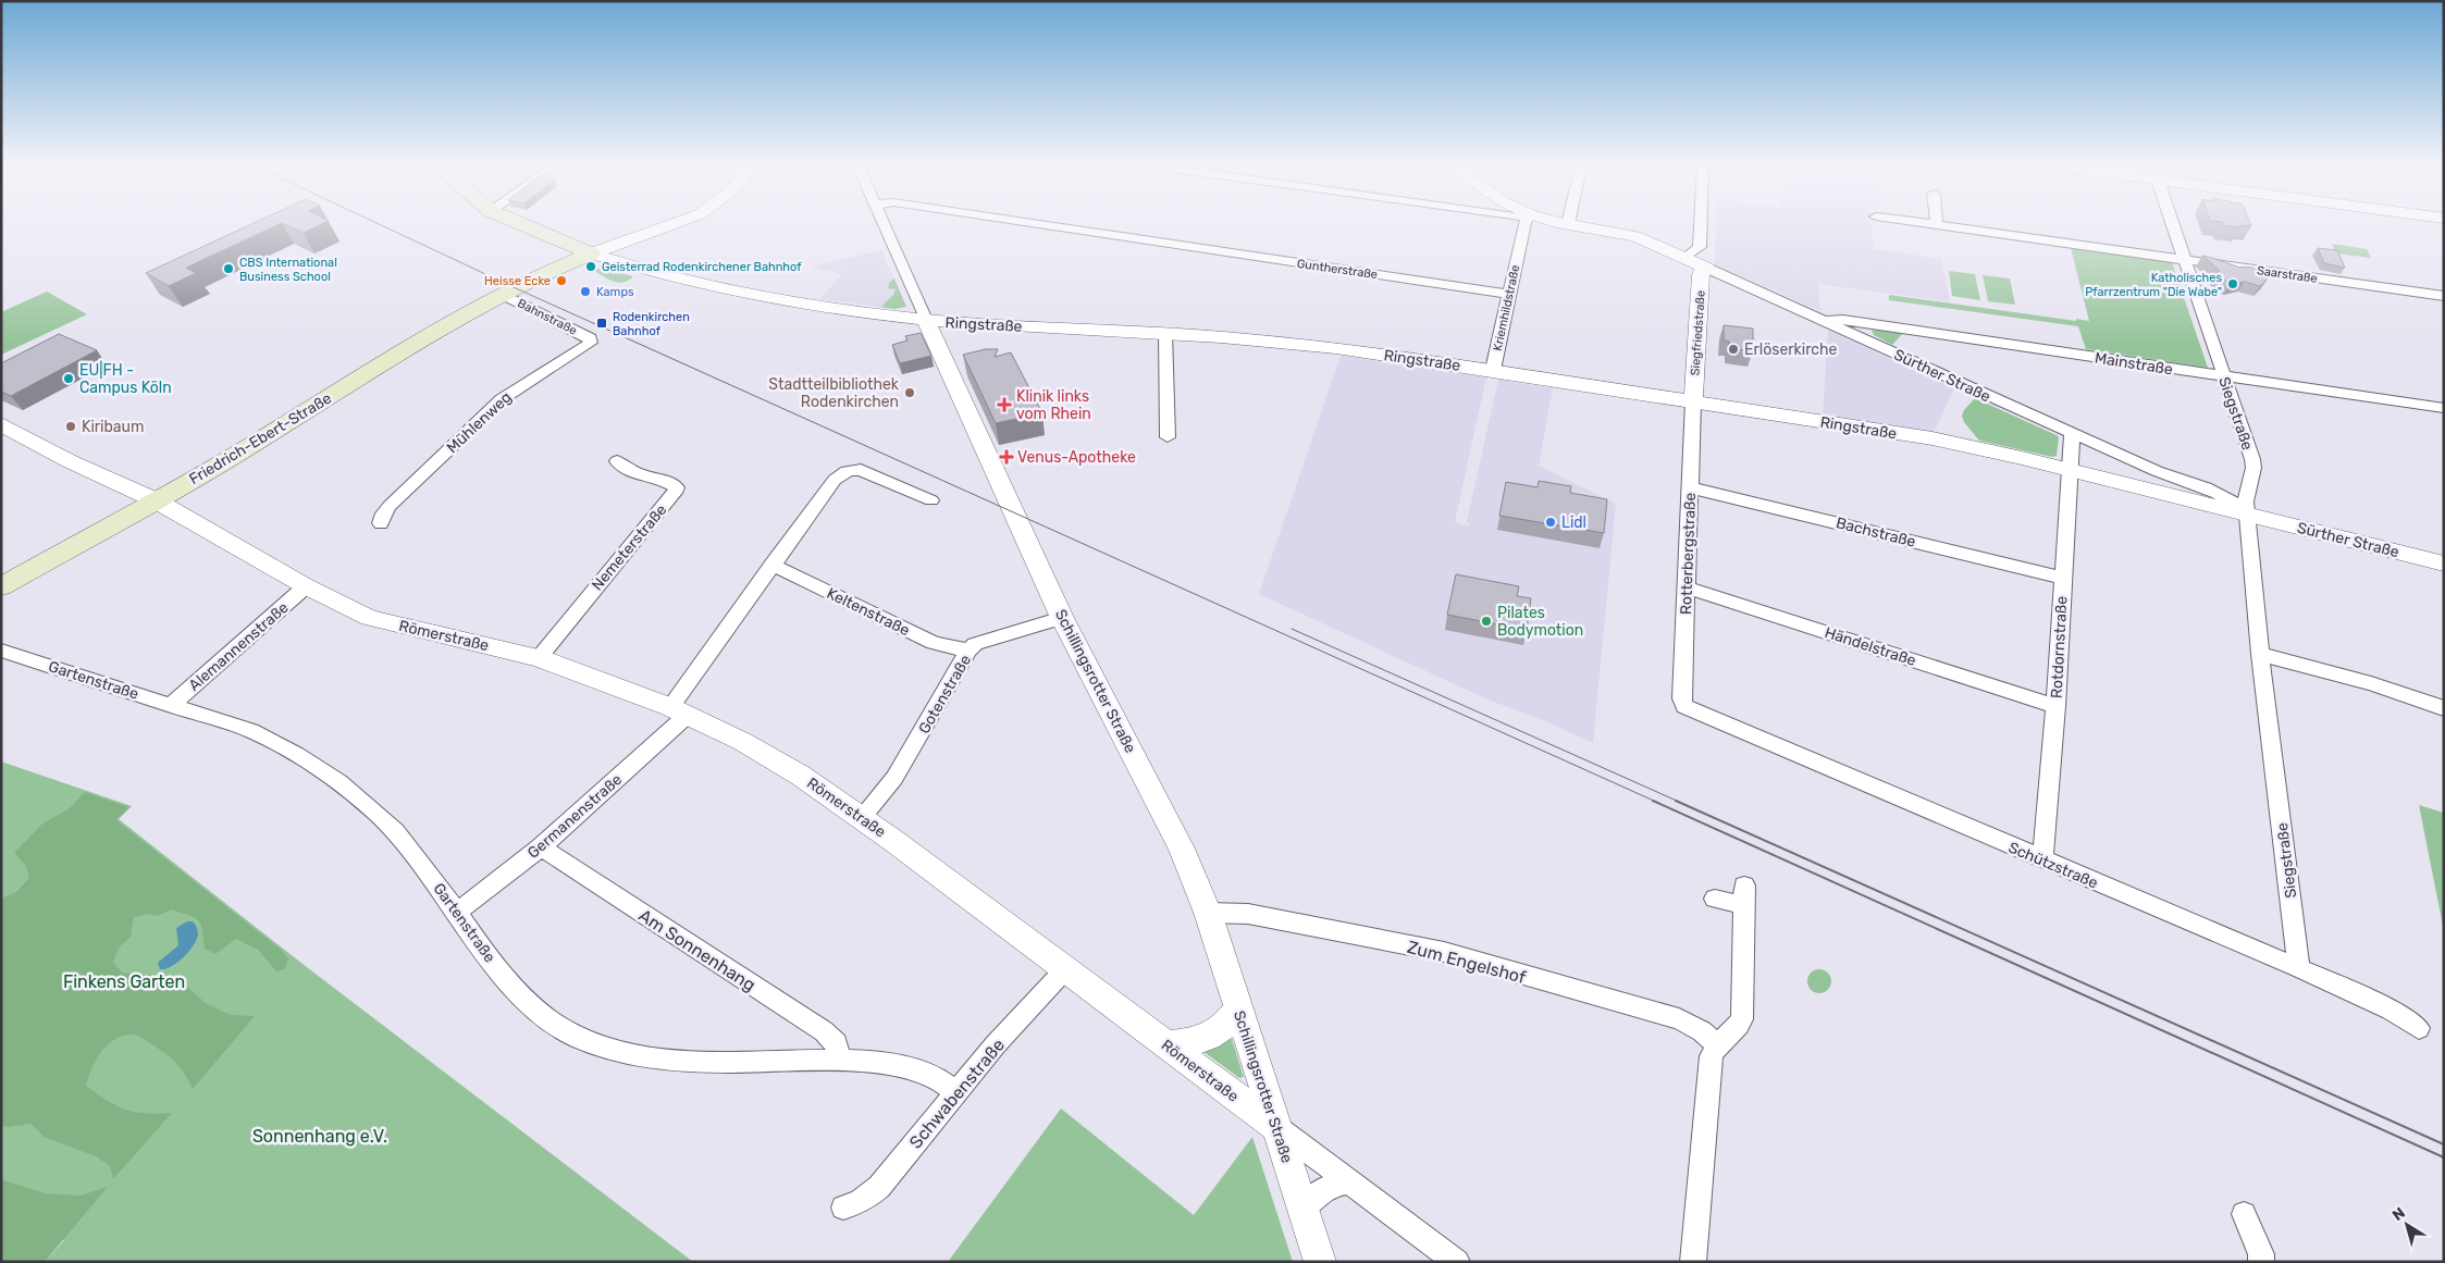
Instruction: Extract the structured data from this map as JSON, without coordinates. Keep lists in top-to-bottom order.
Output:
{
  "streets": {
    "main road": ["Friedrich-Ebert-Straße"],
    "street": [
      "Guntherstraße",
      "Saarstraße",
      "Kriemhildstraße",
      "Bahnstraße",
      "Ringstraße",
      "Siegfriedstraße",
      "Mainstraße",
      "Sürther Straße",
      "Siegstraße",
      "Mühlenweg",
      "Bachstraße",
      "Nemeterstraße",
      "Rotterbergstraße",
      "Keltenstraße",
      "Römerstraße",
      "Alemannenstraße",
      "Händelstraße",
      "Rotdornstraße",
      "Gartenstraße",
      "Schillingsrotter Straße",
      "Gotenstraße",
      "Germanenstraße",
      "Schützstraße",
      "Am Sonnenhang",
      "Zum Engelshof",
      "Schwabenstraße"
    ]
  },
  "crossings": [
    ["Guntherstraße", "Kriemhildstraße"],
    ["Saarstraße", "Siegstraße"],
    ["Kriemhildstraße", "Ringstraße"],
    ["Bahnstraße", "Mühlenweg"],
    ["Bahnstraße", "Friedrich-Ebert-Straße"],
    ["Ringstraße", "Siegfriedstraße"],
    ["Ringstraße", "Sürther Straße"],
    ["Ringstraße", "Siegstraße"],
    ["Ringstraße", "Friedrich-Ebert-Straße"],
    ["Ringstraße", "Rotterbergstraße"],
    ["Ringstraße", "Rotdornstraße"],
    ["Ringstraße", "Schillingsrotter Straße"],
    ["Siegfriedstraße", "Sürther Straße"],
    ["Siegfriedstraße", "Rotterbergstraße"],
    ["Mainstraße", "Sürther Straße"],
    ["Mainstraße", "Siegstraße"],
    ["Sürther Straße", "Siegstraße"],
    ["Sürther Straße", "Rotdornstraße"],
    ["Siegstraße", "Schützstraße"],
    ["Friedrich-Ebert-Straße", "Römerstraße"],
    ["Bachstraße", "Rotterbergstraße"],
    ["Bachstraße", "Rotdornstraße"],
    ["Nemeterstraße", "Römerstraße"],
    ["Rotterbergstraße", "Händelstraße"],
    ["Rotterbergstraße", "Schützstraße"],
    ["Keltenstraße", "Gotenstraße"],
    ["Römerstraße", "Alemannenstraße"],
    ["Römerstraße", "Schillingsrotter Straße"],
    ["Römerstraße", "Gotenstraße"],
    ["Römerstraße", "Germanenstraße"],
    ["Römerstraße", "Schwabenstraße"],
    ["Alemannenstraße", "Gartenstraße"],
    ["Händelstraße", "Rotdornstraße"],
    ["Rotdornstraße", "Schützstraße"],
    ["Gartenstraße", "Germanenstraße"],
    ["Gartenstraße", "Am Sonnenhang"],
    ["Gartenstraße", "Schwabenstraße"],
    ["Schillingsrotter Straße", "Gotenstraße"],
    ["Schillingsrotter Straße", "Zum Engelshof"],
    ["Germanenstraße", "Am Sonnenhang"]
  ],
  "parks": ["Finkens Garten", "Sonnenhang e.V."],
  "places": {
    "other": [
      "Geisterrad Rodenkirchener Bahnhof",
      "CBS International Business School",
      "Heisse Ecke",
      "Katholisches Pfarrzentrum \"Die Wabe\"",
      "Kamps",
      "Erlöserkirche",
      "EU|FH - Campus Köln",
      "Stadtteilbibliothek Rodenkirchen",
      "Kiribaum",
      "Lidl",
      "Pilates Bodymotion"
    ],
    "transit": ["Rodenkirchen Bahnhof"],
    "health": ["Klinik links vom Rhein", "Venus-Apotheke"]
  },
  "north": "top left"
}
